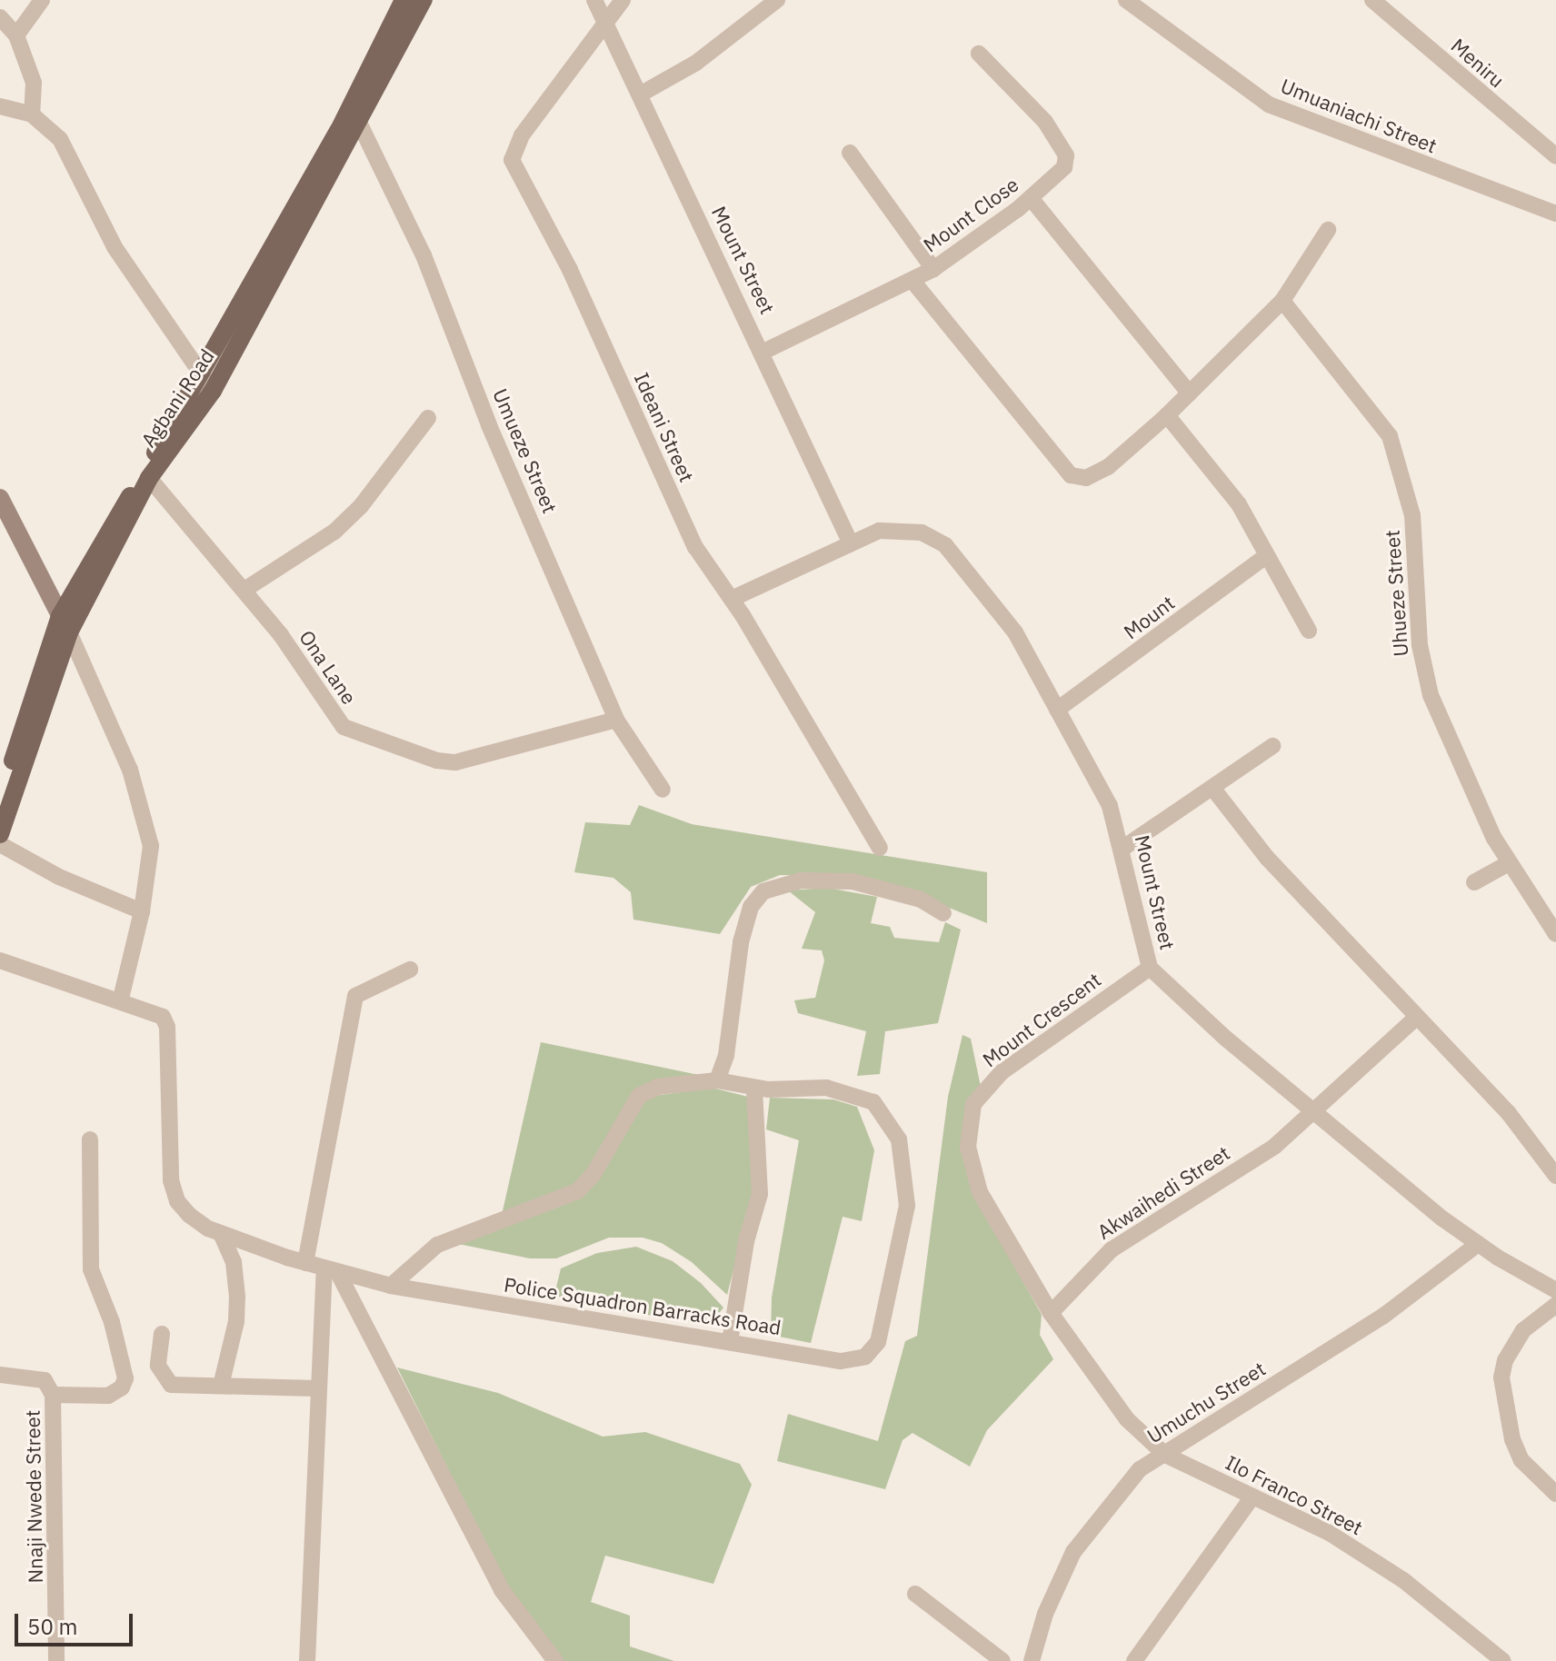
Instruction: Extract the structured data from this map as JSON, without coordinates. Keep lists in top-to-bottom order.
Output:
{
  "streets": {
    "main road": ["Agbani Road"],
    "street": [
      "Meniru",
      "Umuaniachi Street",
      "Mount Close",
      "Mount Street",
      "Ideani Street",
      "Umueze Street",
      "Uhueze Street",
      "Mount",
      "Ona Lane",
      "Mount Crescent",
      "Akwaihedi Street",
      "Police Squadron Barracks Road",
      "Umuchu Street",
      "Ilo Franco Street",
      "Nnaji Nwede Street"
    ]
  },
  "crossings": [
    ["Mount Close", "Mount Street"],
    ["Mount Street", "Ideani Street"],
    ["Mount Street", "Mount"],
    ["Mount Street", "Mount Crescent"],
    ["Mount Street", "Akwaihedi Street"],
    ["Mount Street", "Umuchu Street"],
    ["Agbani Road", "Umueze Street"],
    ["Agbani Road", "Ona Lane"],
    ["Umueze Street", "Ona Lane"],
    ["Mount Crescent", "Akwaihedi Street"],
    ["Umuchu Street", "Ilo Franco Street"]
  ],
  "scale_bar": "50 m"
}
